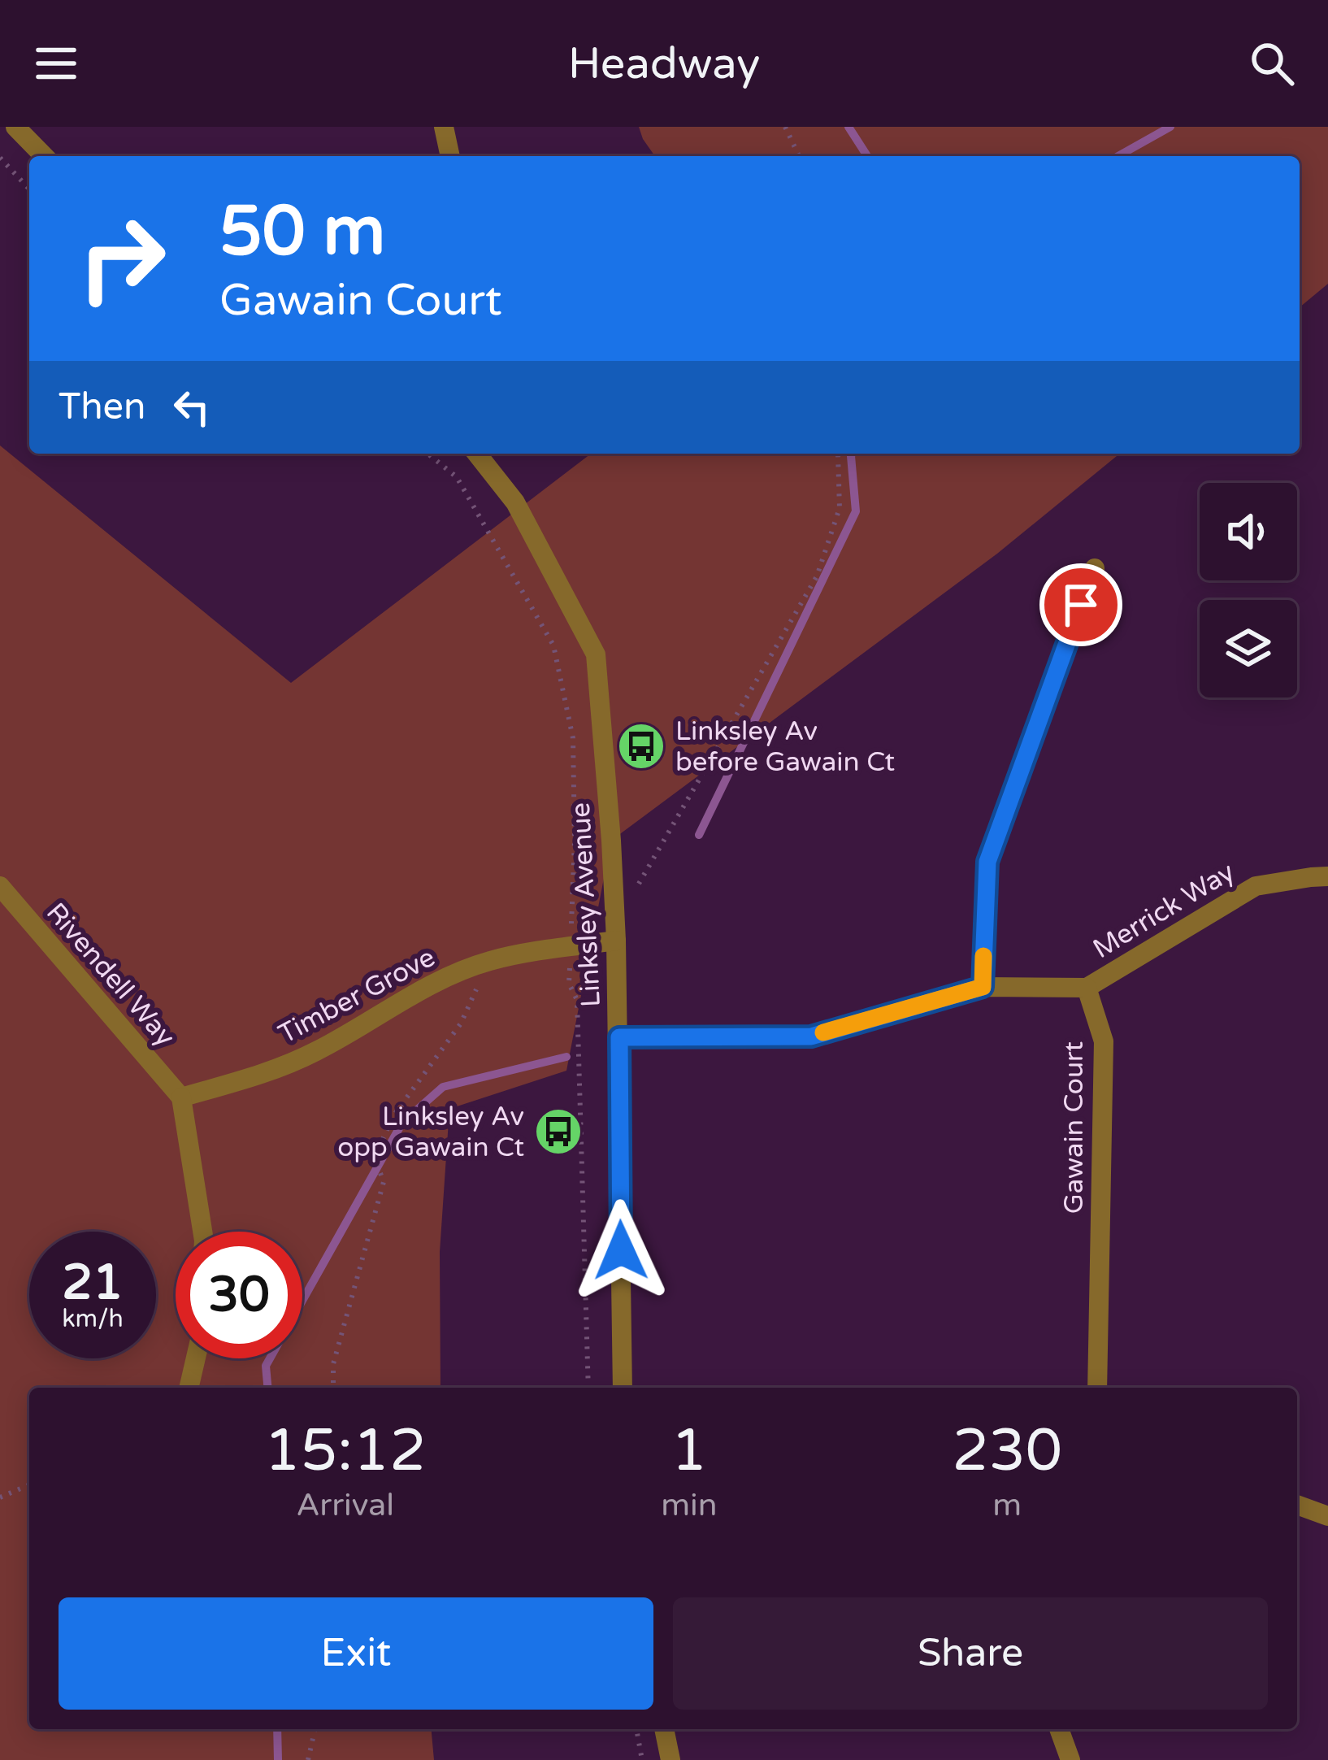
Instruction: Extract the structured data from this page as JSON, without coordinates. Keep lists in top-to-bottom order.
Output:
{
  "streets": {
    "street": [
      "Linksley Avenue",
      "Merrick Way",
      "Rivendell Way",
      "Timber Grove",
      "Gawain Court"
    ]
  },
  "crossings": [
    ["Linksley Avenue", "Timber Grove"],
    ["Merrick Way", "Gawain Court"],
    ["Rivendell Way", "Timber Grove"]
  ],
  "places": {
    "bus stop": ["Linksley Av before Gawain Ct", "Linksley Av opp Gawain Ct"]
  },
  "page": {
    "header": "Headway",
    "turn": ["50 m", "Gawain Court"],
    "then": "Then",
    "speed": "21 km/h",
    "limit": "30",
    "eta": [
      "15:12",
      "Arrival",
      "1",
      "min",
      "230",
      "m"
    ],
    "buttons": ["Exit", "Share"]
  }
}
